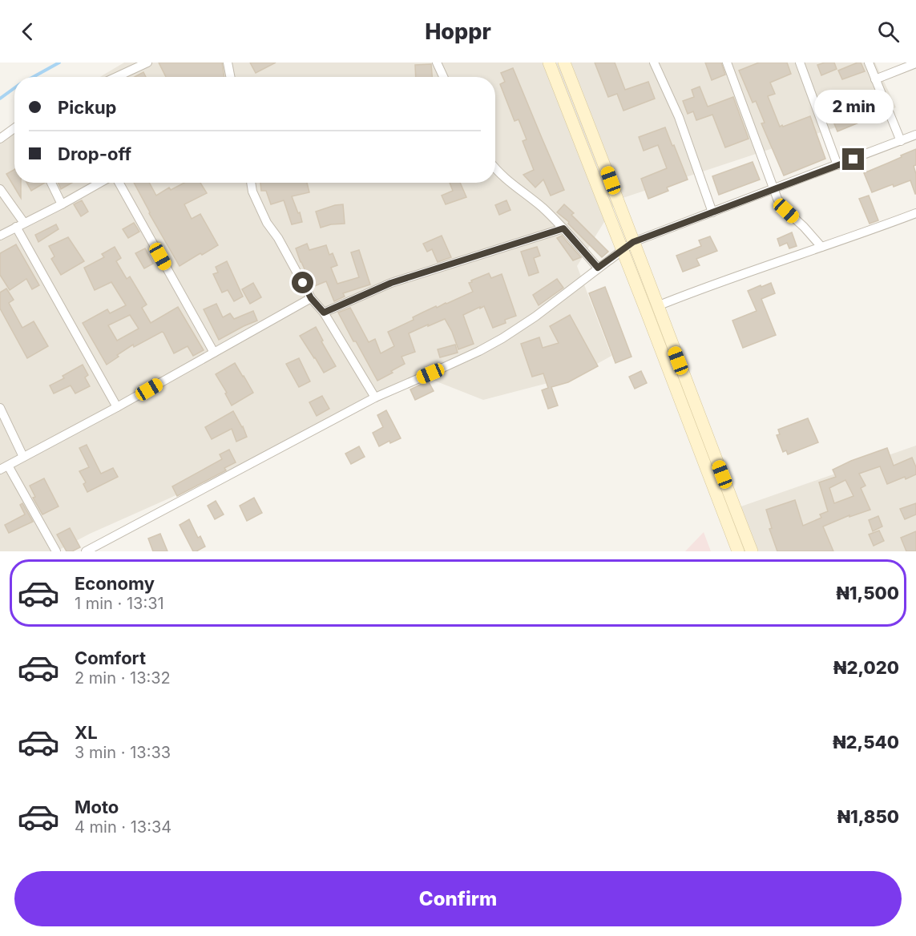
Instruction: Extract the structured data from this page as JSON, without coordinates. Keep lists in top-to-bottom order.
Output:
{
  "page": {
    "header": "Hoppr",
    "banner": ["Pickup", "Drop-off"],
    "bubble": "2 min",
    "list": [
      {
        "name": "Economy",
        "note": "1 min · 13:31",
        "value": "₦1,500"
      },
      {
        "name": "Comfort",
        "note": "2 min · 13:32",
        "value": "₦2,020"
      },
      {
        "name": "XL",
        "note": "3 min · 13:33",
        "value": "₦2,540"
      },
      {
        "name": "Moto",
        "note": "4 min · 13:34",
        "value": "₦1,850"
      }
    ],
    "buttons": "Confirm"
  }
}
